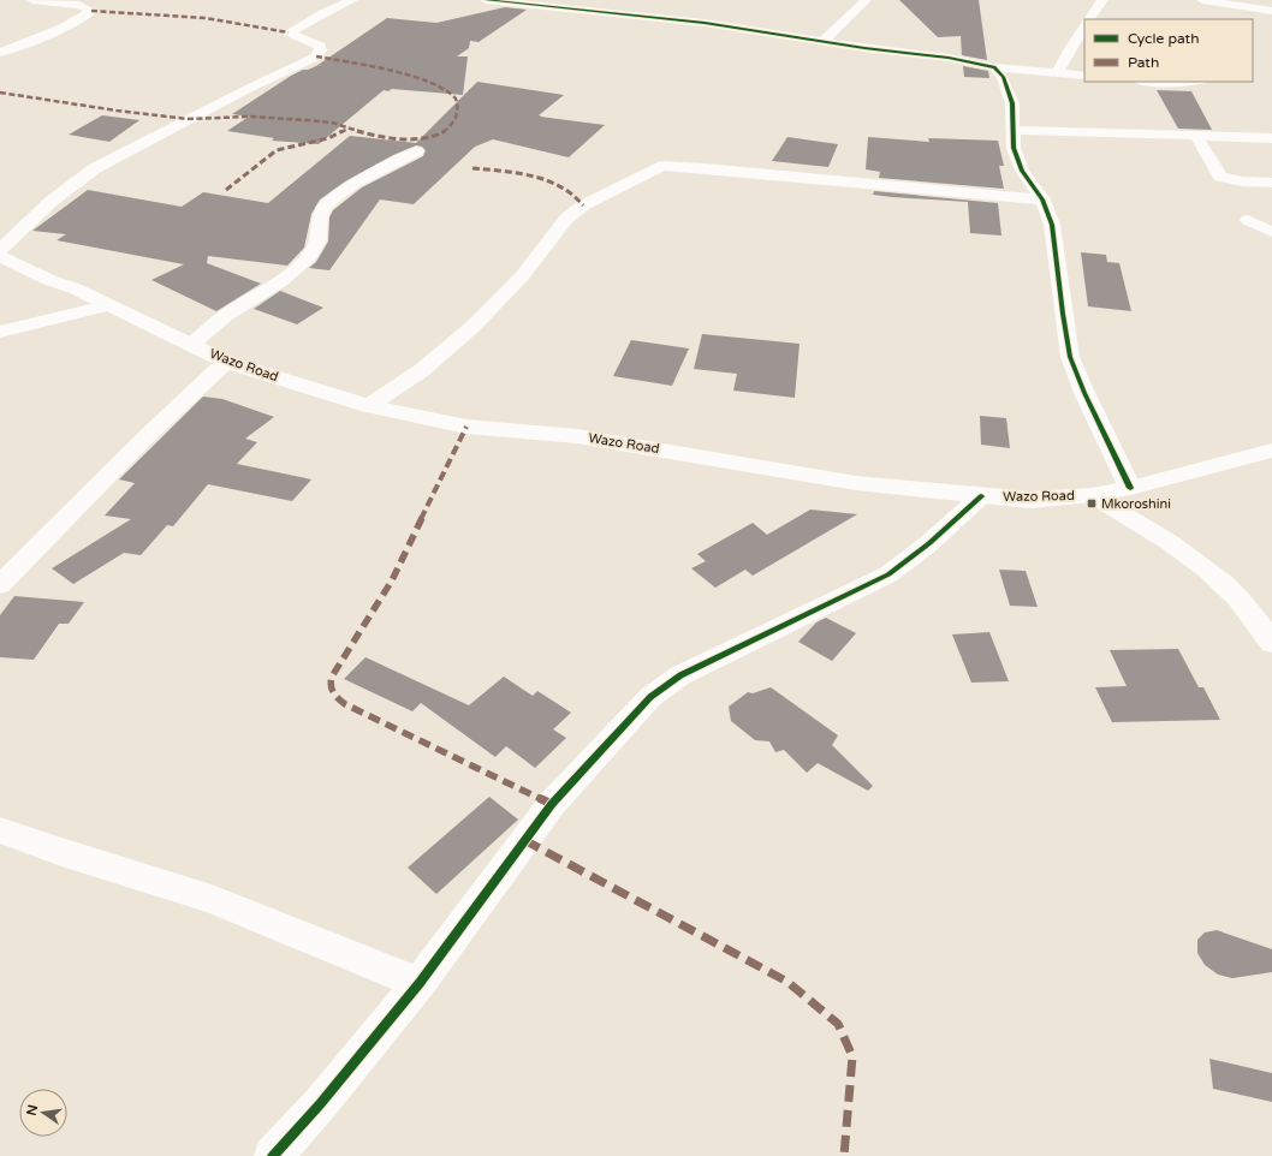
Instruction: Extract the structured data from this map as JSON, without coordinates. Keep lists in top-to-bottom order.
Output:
{
  "streets": {
    "main road": ["Wazo Road"]
  },
  "places": {
    "transit": ["Mkoroshini"]
  },
  "legend": ["Cycle path", "Path"],
  "north": "left"
}
